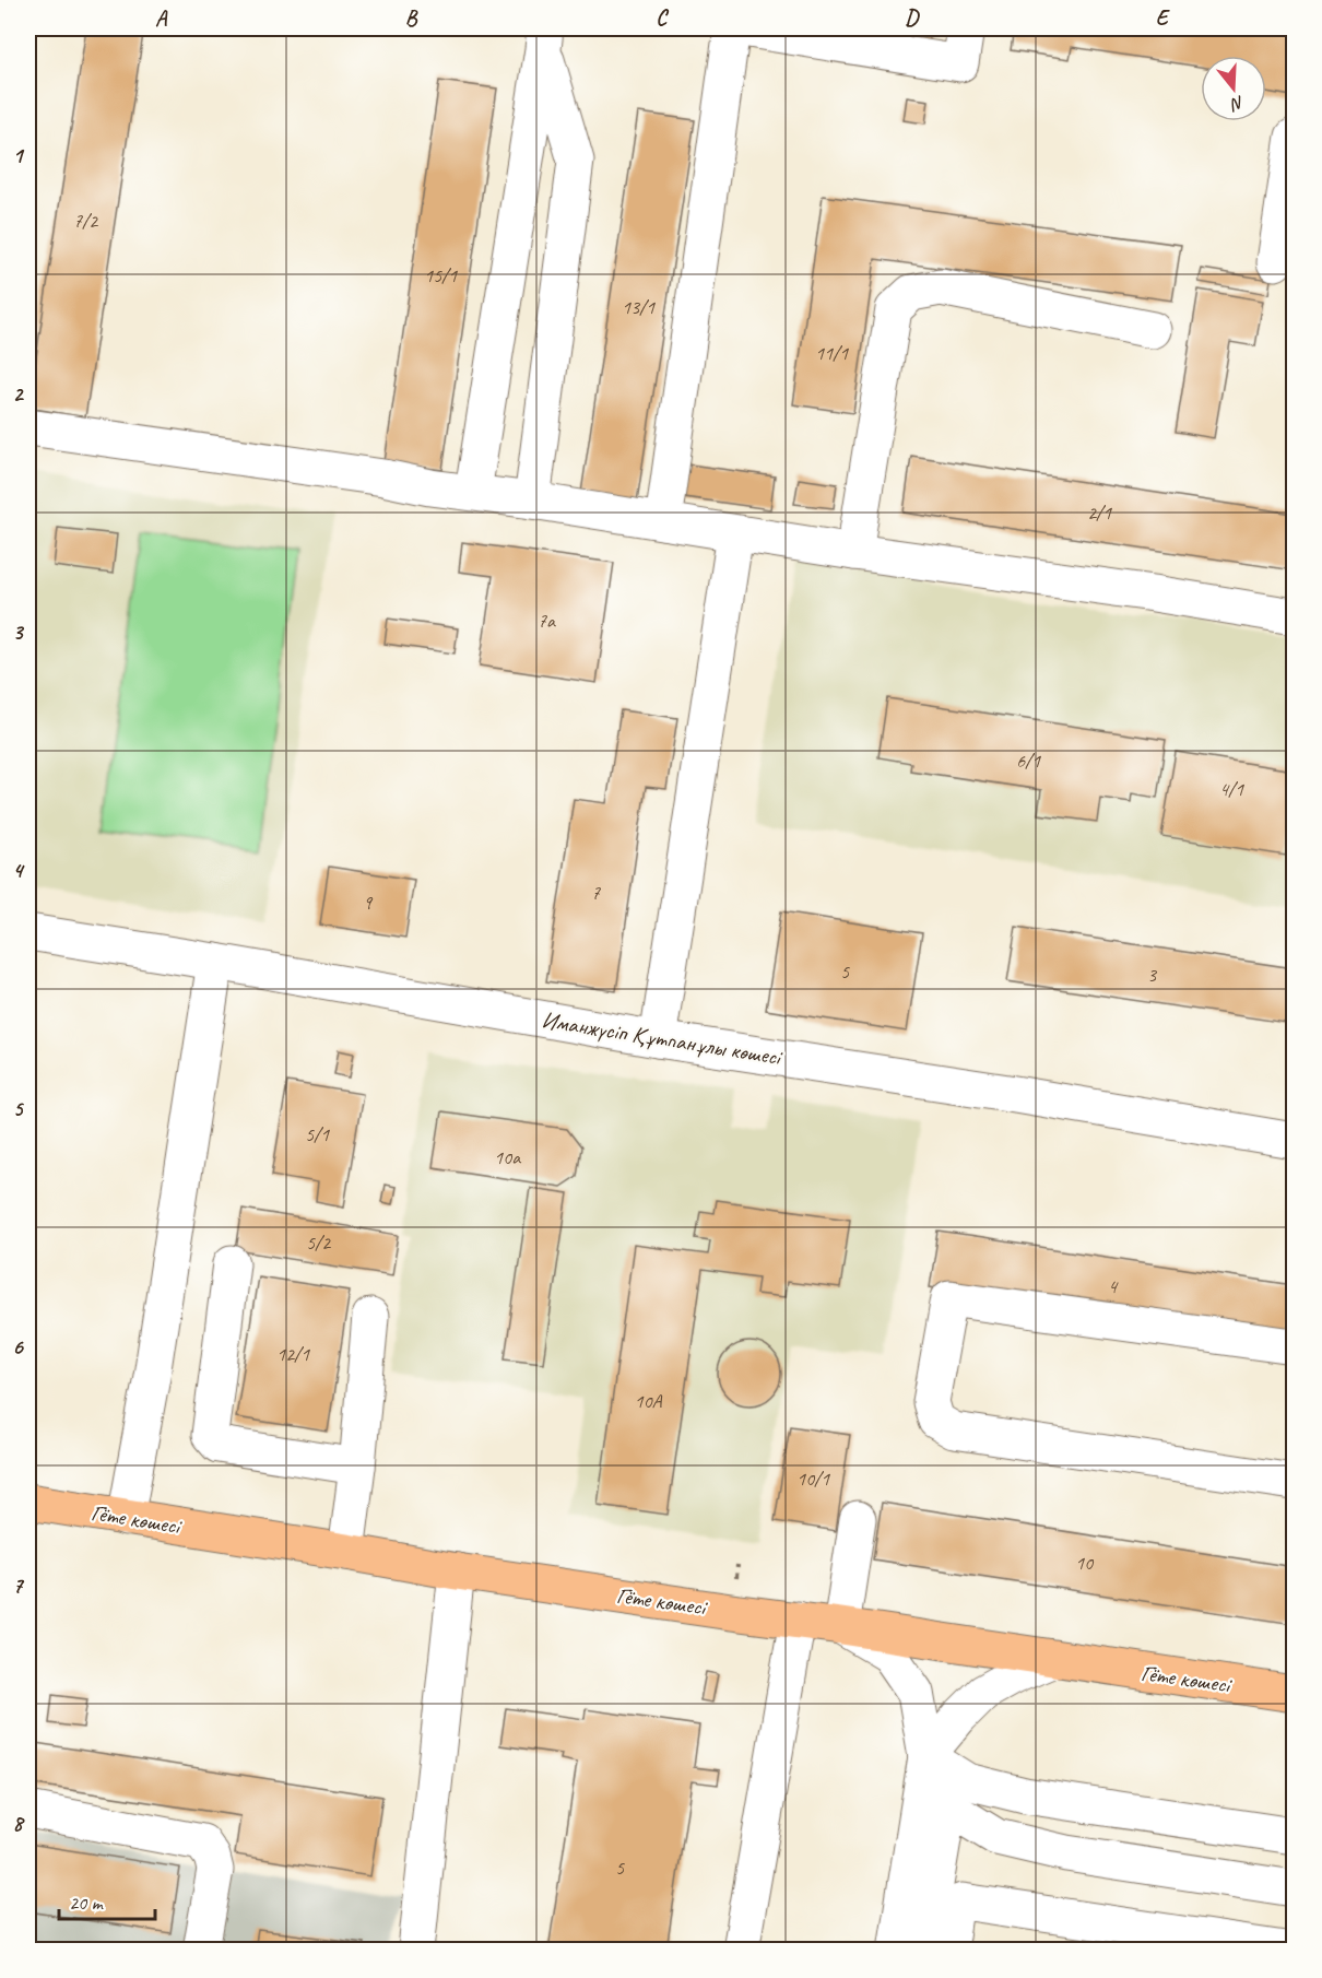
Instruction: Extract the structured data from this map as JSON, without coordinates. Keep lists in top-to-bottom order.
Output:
{
  "streets": {
    "main road": ["Гёте көшесі"],
    "street": ["Иманжүсіп Құтпанұлы көшесі"]
  },
  "house_numbers": [
    "7/2",
    "15/1",
    "13/1",
    "11/1",
    "2/1",
    "7а",
    "6/1",
    "4/1",
    "7",
    "9",
    "5",
    "3",
    "5/1",
    "10а",
    "5/2",
    "4",
    "12/1",
    "10А",
    "10/1",
    "10",
    "5"
  ],
  "scale_bar": "20 m",
  "north": "bottom",
  "grid": {
    "columns": [
      "A",
      "B",
      "C",
      "D",
      "E"
    ],
    "rows": [
      "1",
      "2",
      "3",
      "4",
      "5",
      "6",
      "7",
      "8"
    ]
  }
}
